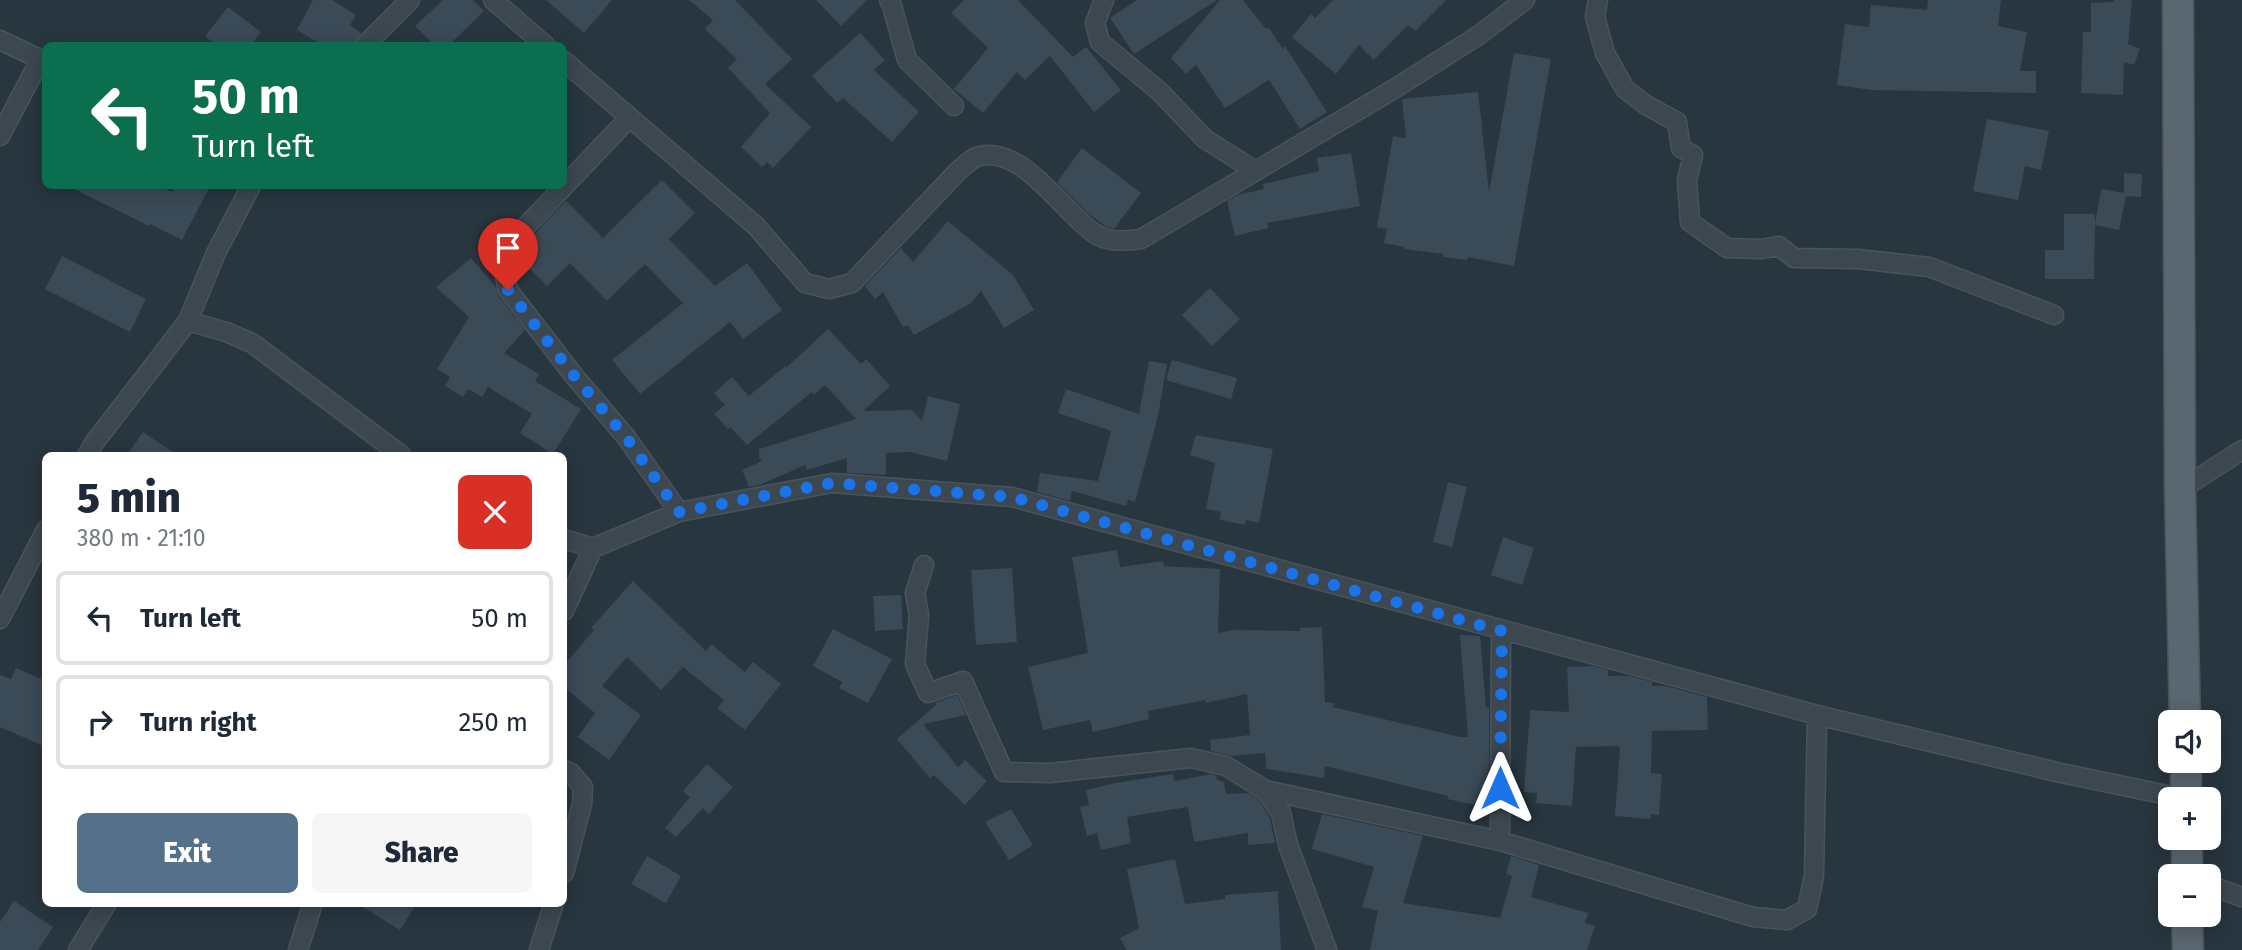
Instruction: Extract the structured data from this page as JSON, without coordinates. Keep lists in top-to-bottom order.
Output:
{
  "page": {
    "turn": ["50 m", "Turn left"],
    "heading": ["5 min", "380 m · 21:10"],
    "list": [
      {
        "name": "Turn left",
        "value": "50 m"
      },
      {
        "name": "Turn right",
        "value": "250 m"
      }
    ],
    "map_buttons": ["+", "−"],
    "buttons": ["Exit", "Share"]
  }
}
